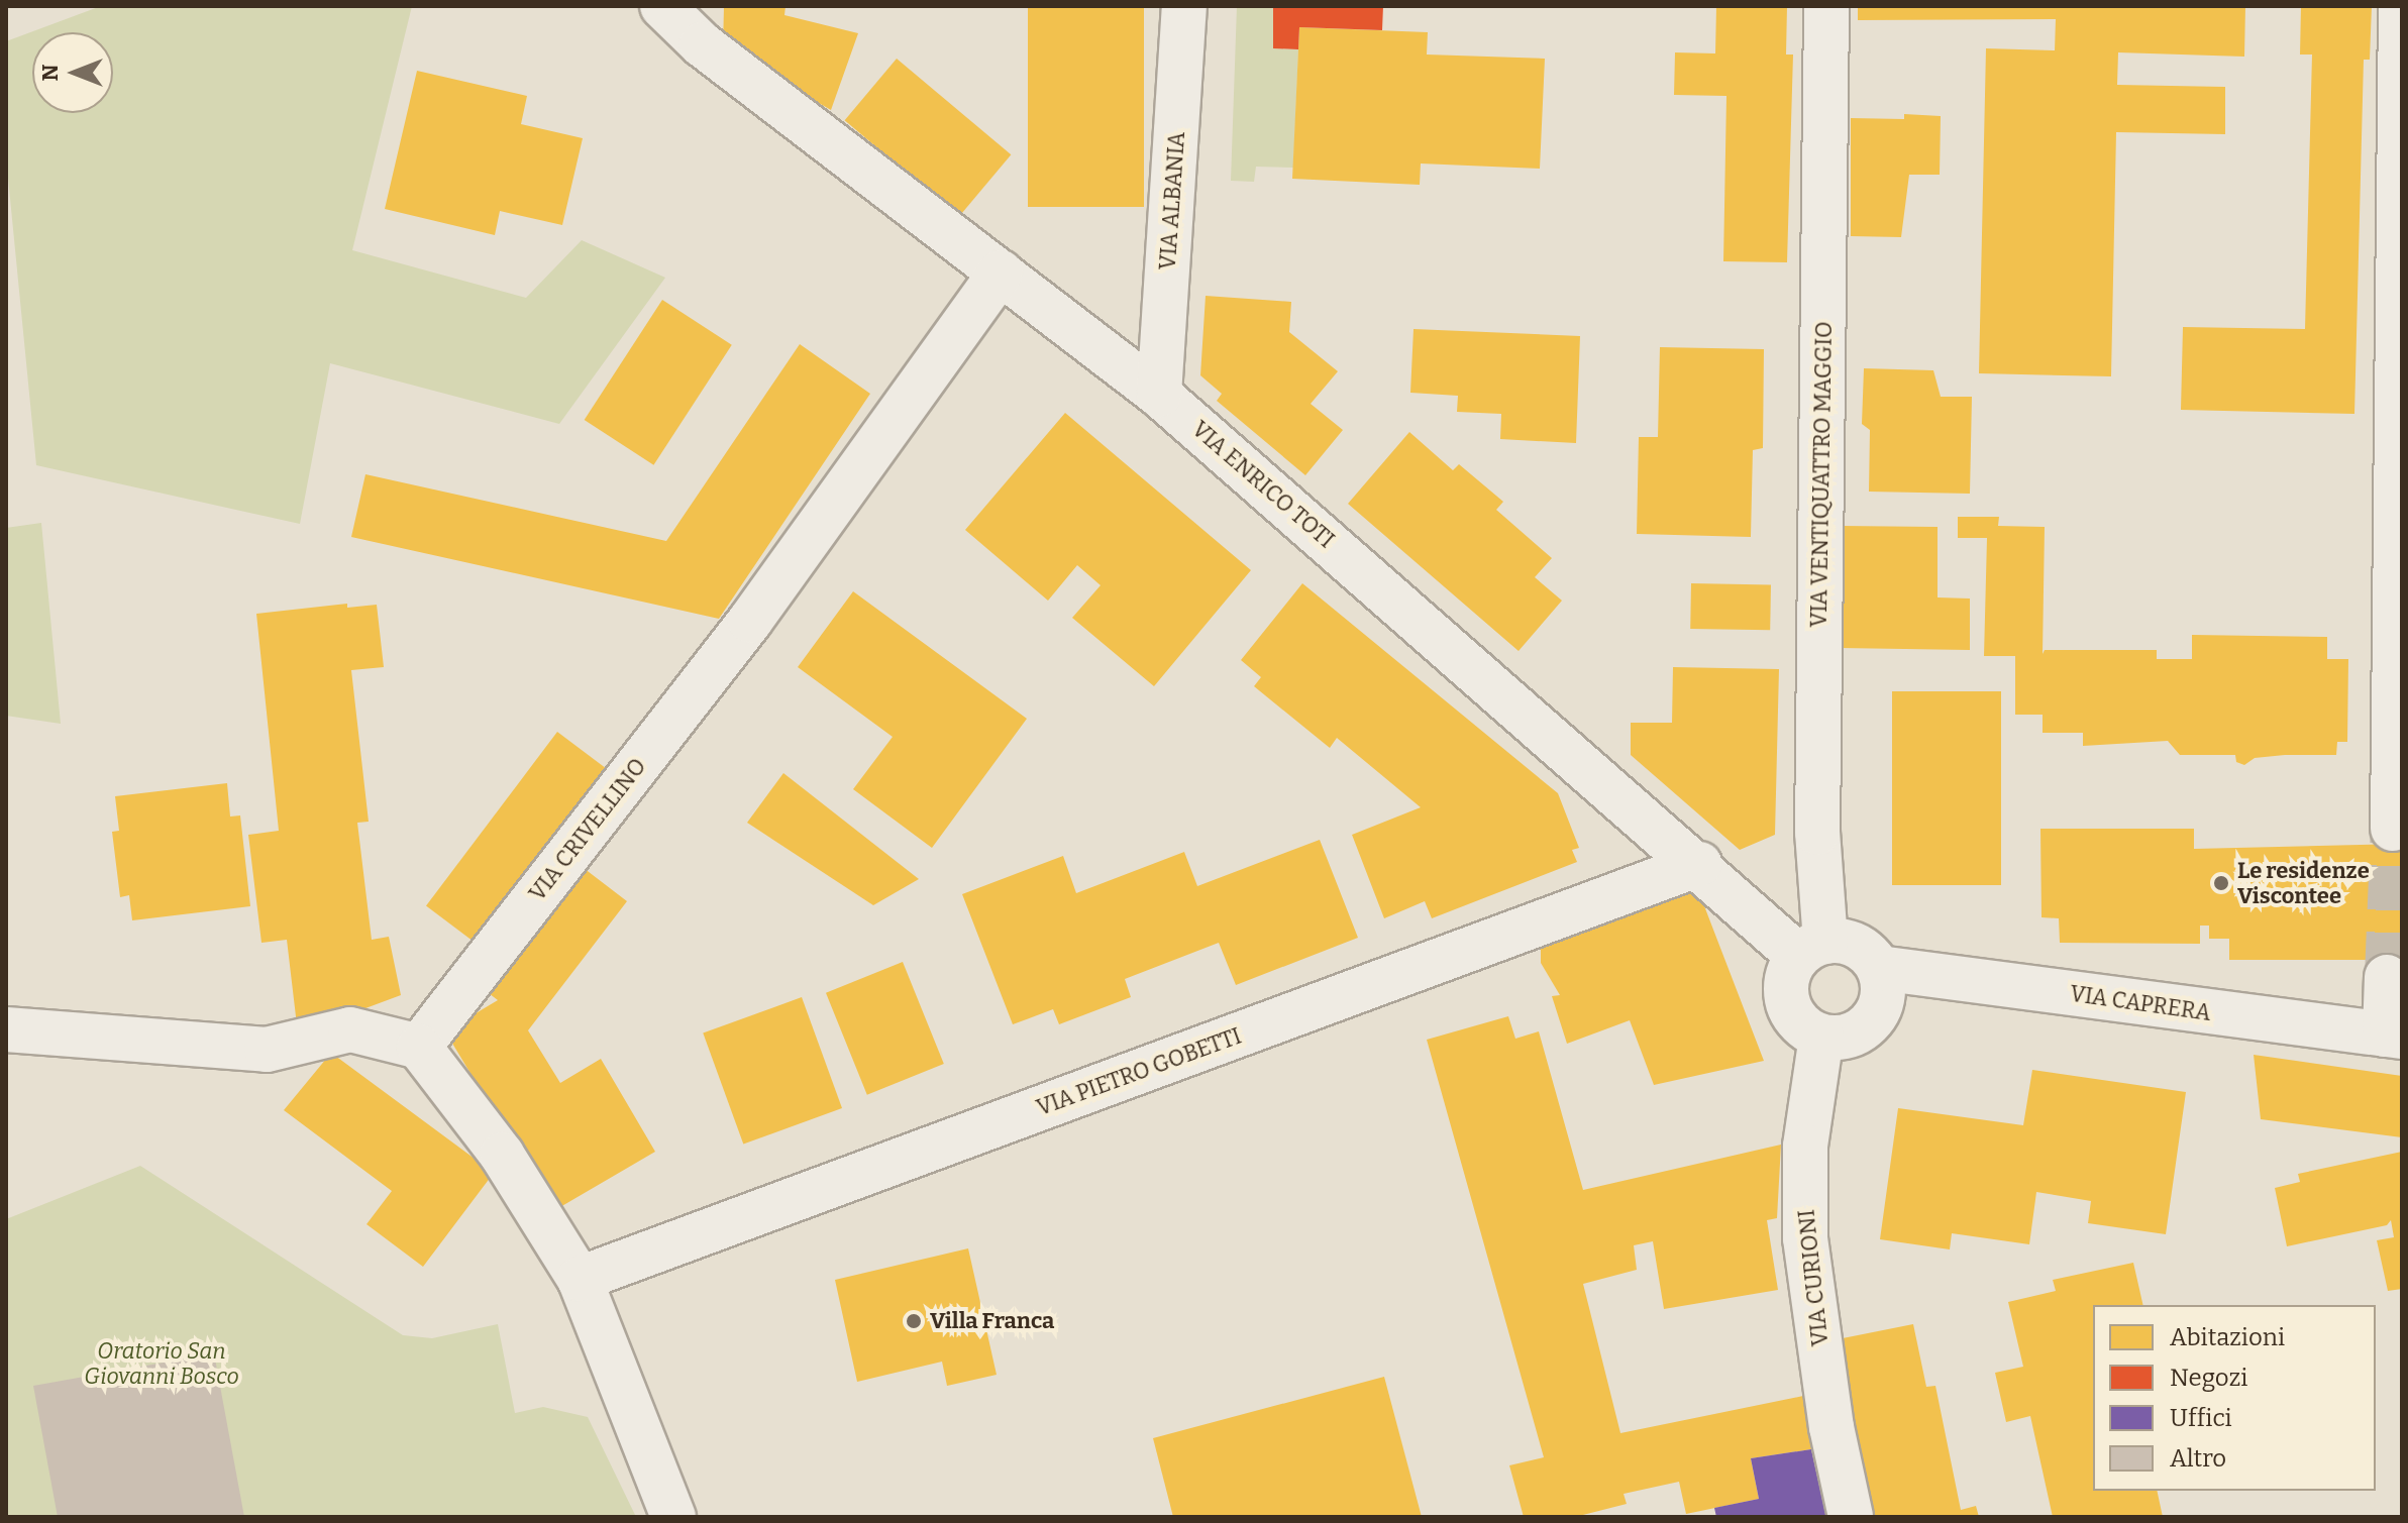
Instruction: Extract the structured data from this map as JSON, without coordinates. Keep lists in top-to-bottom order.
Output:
{
  "streets": {
    "street": [
      "VIA ALBANIA",
      "VIA VENTIQUATTRO MAGGIO",
      "VIA ENRICO TOTI",
      "VIA CRIVELLINO",
      "VIA CAPRERA",
      "VIA PIETRO GOBETTI",
      "VIA CURIONI"
    ]
  },
  "crossings": [
    ["VIA ALBANIA", "VIA ENRICO TOTI"],
    ["VIA VENTIQUATTRO MAGGIO", "VIA ENRICO TOTI"],
    ["VIA VENTIQUATTRO MAGGIO", "VIA CAPRERA"],
    ["VIA VENTIQUATTRO MAGGIO", "VIA CURIONI"],
    ["VIA ENRICO TOTI", "VIA CRIVELLINO"],
    ["VIA ENRICO TOTI", "VIA CAPRERA"],
    ["VIA ENRICO TOTI", "VIA PIETRO GOBETTI"],
    ["VIA ENRICO TOTI", "VIA CURIONI"],
    ["VIA CAPRERA", "VIA CURIONI"]
  ],
  "parks": ["Oratorio San Giovanni Bosco"],
  "places": ["Le residenze Viscontee", "Villa Franca"],
  "legend": [
    "Abitazioni",
    "Negozi",
    "Uffici",
    "Altro"
  ],
  "north": "left"
}
